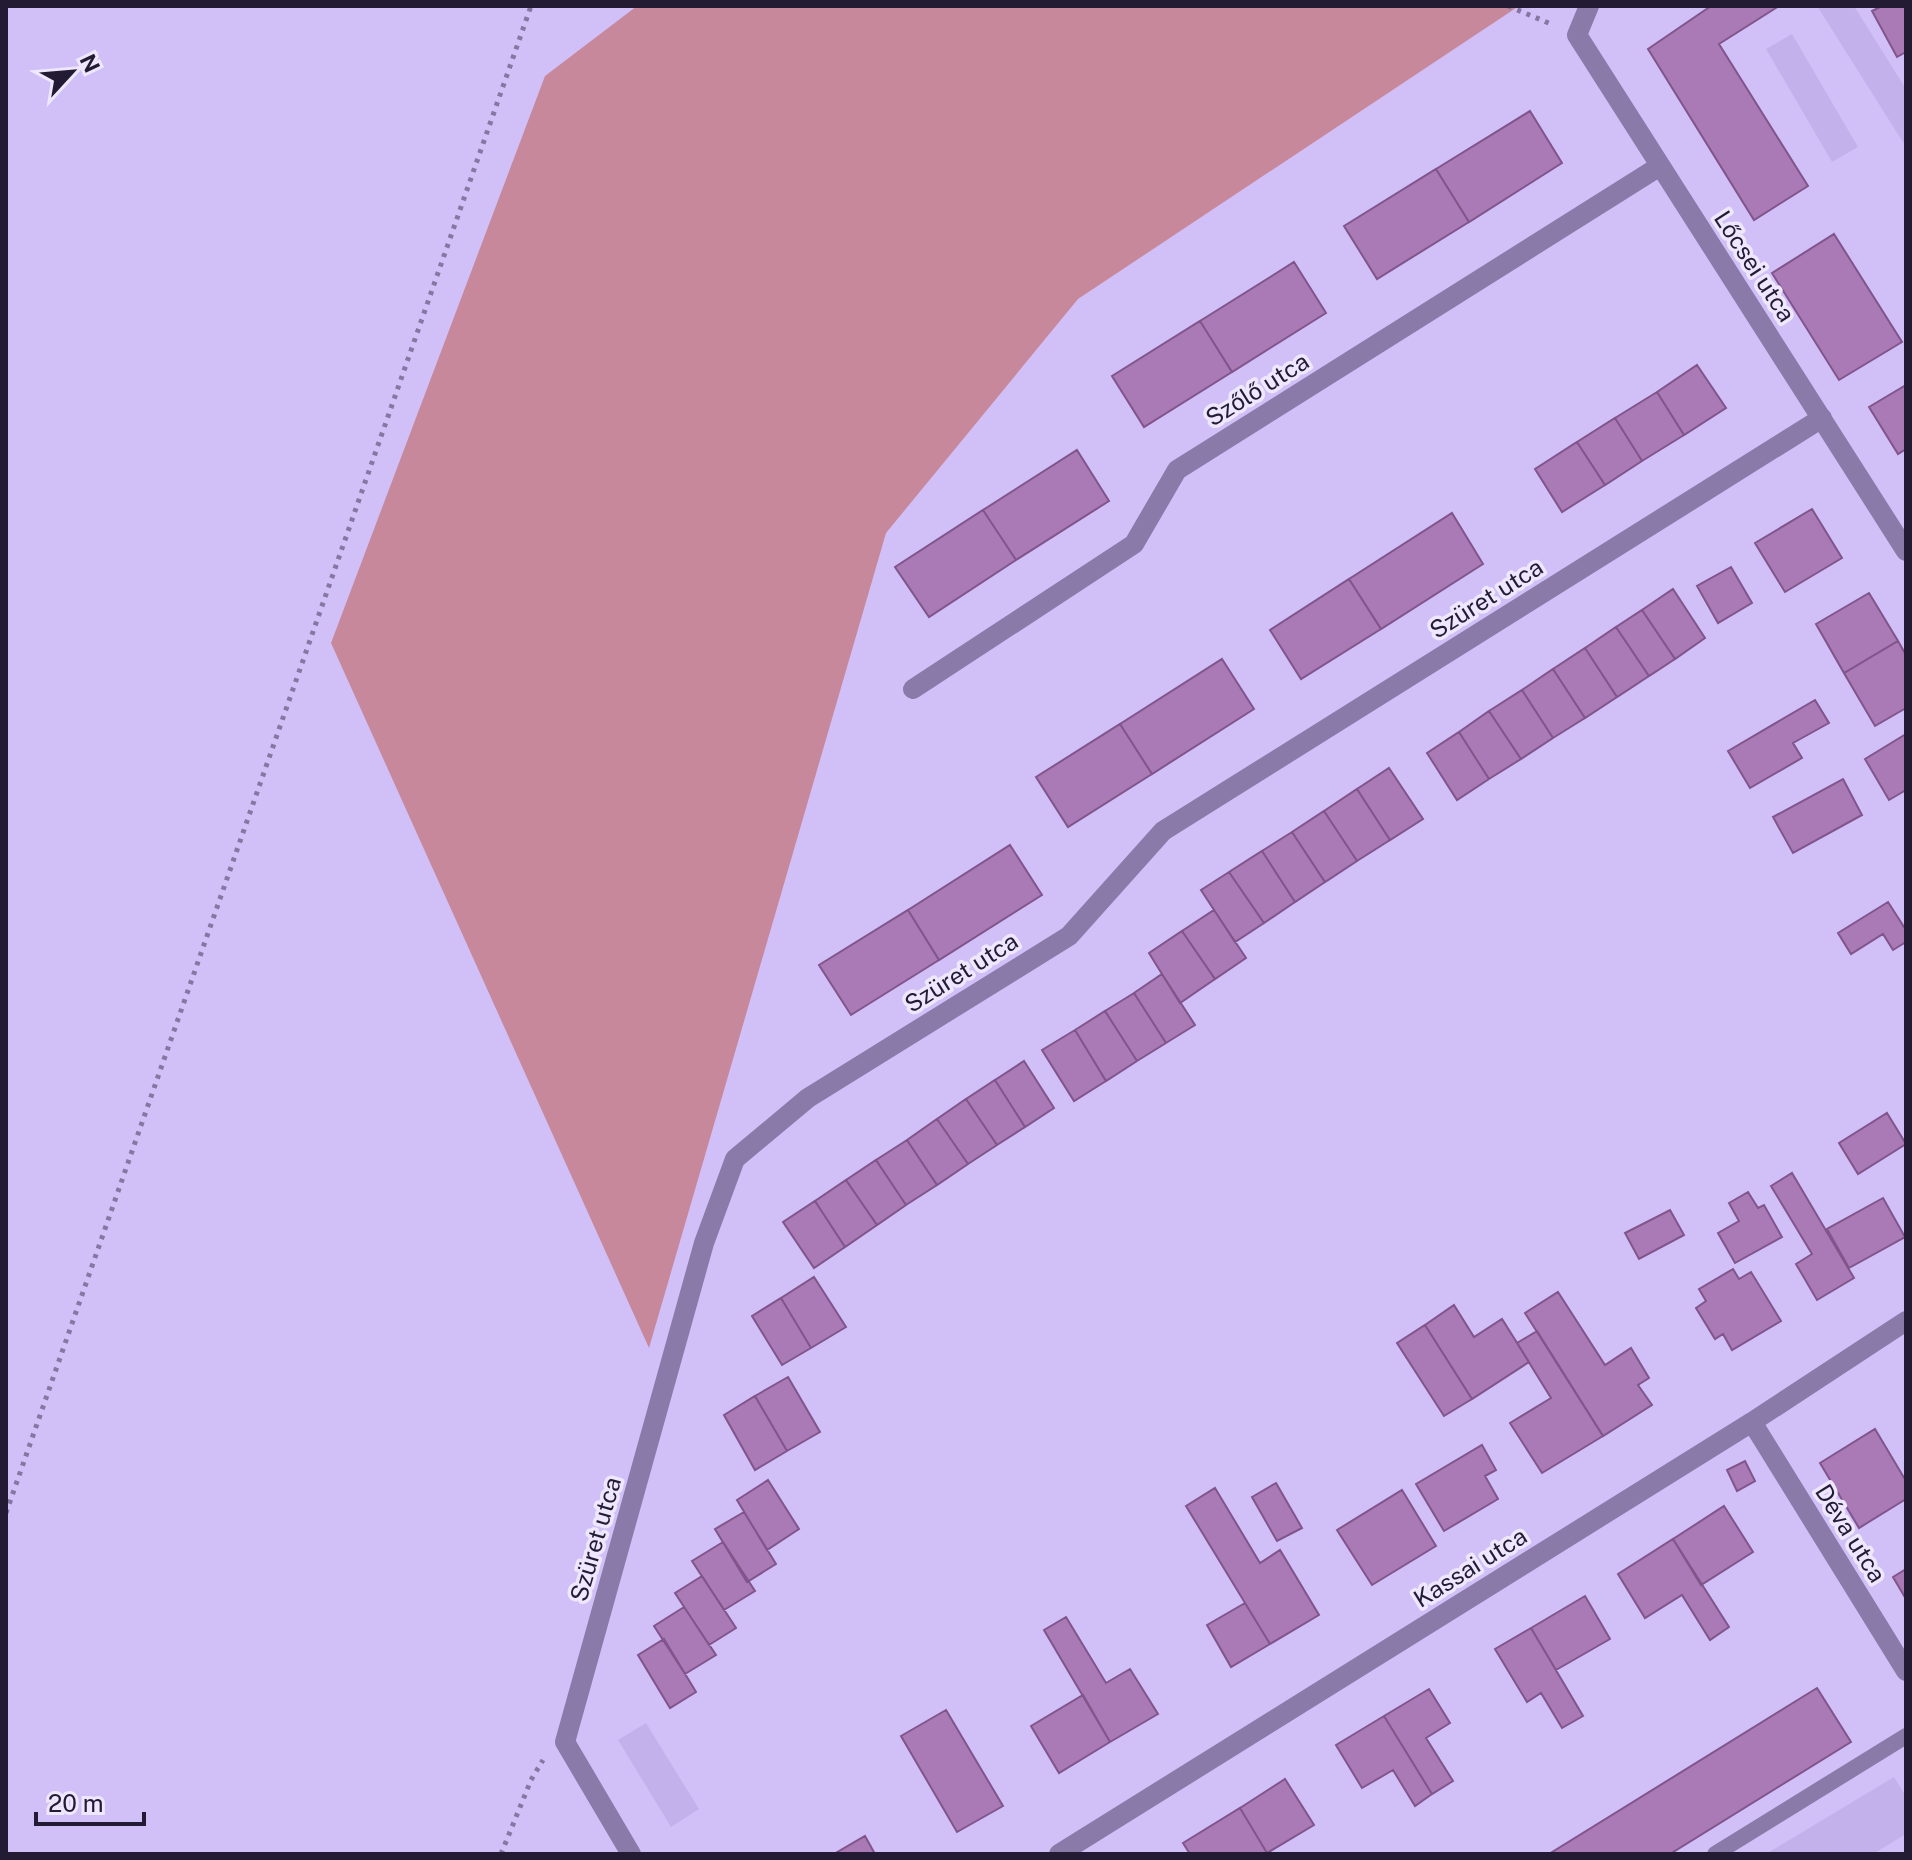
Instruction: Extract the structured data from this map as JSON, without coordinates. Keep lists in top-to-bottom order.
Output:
{
  "streets": {
    "street": [
      "Lőcsei utca",
      "Szőlő utca",
      "Szüret utca",
      "Déva utca",
      "Kassai utca"
    ]
  },
  "crossings": [
    ["Lőcsei utca", "Szőlő utca"],
    ["Lőcsei utca", "Szüret utca"],
    ["Déva utca", "Kassai utca"]
  ],
  "scale_bar": "20 m",
  "north": "top right"
}
